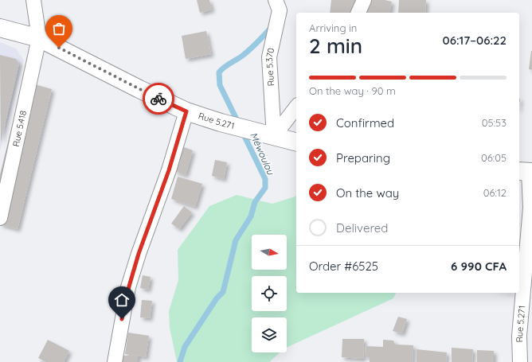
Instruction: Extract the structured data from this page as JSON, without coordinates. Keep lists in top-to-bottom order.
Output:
{
  "streets": {
    "street": ["Rue 5.370", "Rue 5.271", "Rue 5.418"]
  },
  "crossings": [
    ["Rue 5.370", "Rue 5.271"],
    ["Rue 5.271", "Rue 5.418"]
  ],
  "water": ["Méwoulou"],
  "north": "right",
  "page": {
    "heading": ["2 min", "Arriving in", "06:17–06:22"],
    "panel": ["Order #6525", "6 990 CFA"],
    "bar": "On the way · 90 m",
    "list": [
      ["Confirmed", "05:53"],
      ["Preparing", "06:05"],
      ["On the way", "06:12"],
      "Delivered"
    ]
  }
}
